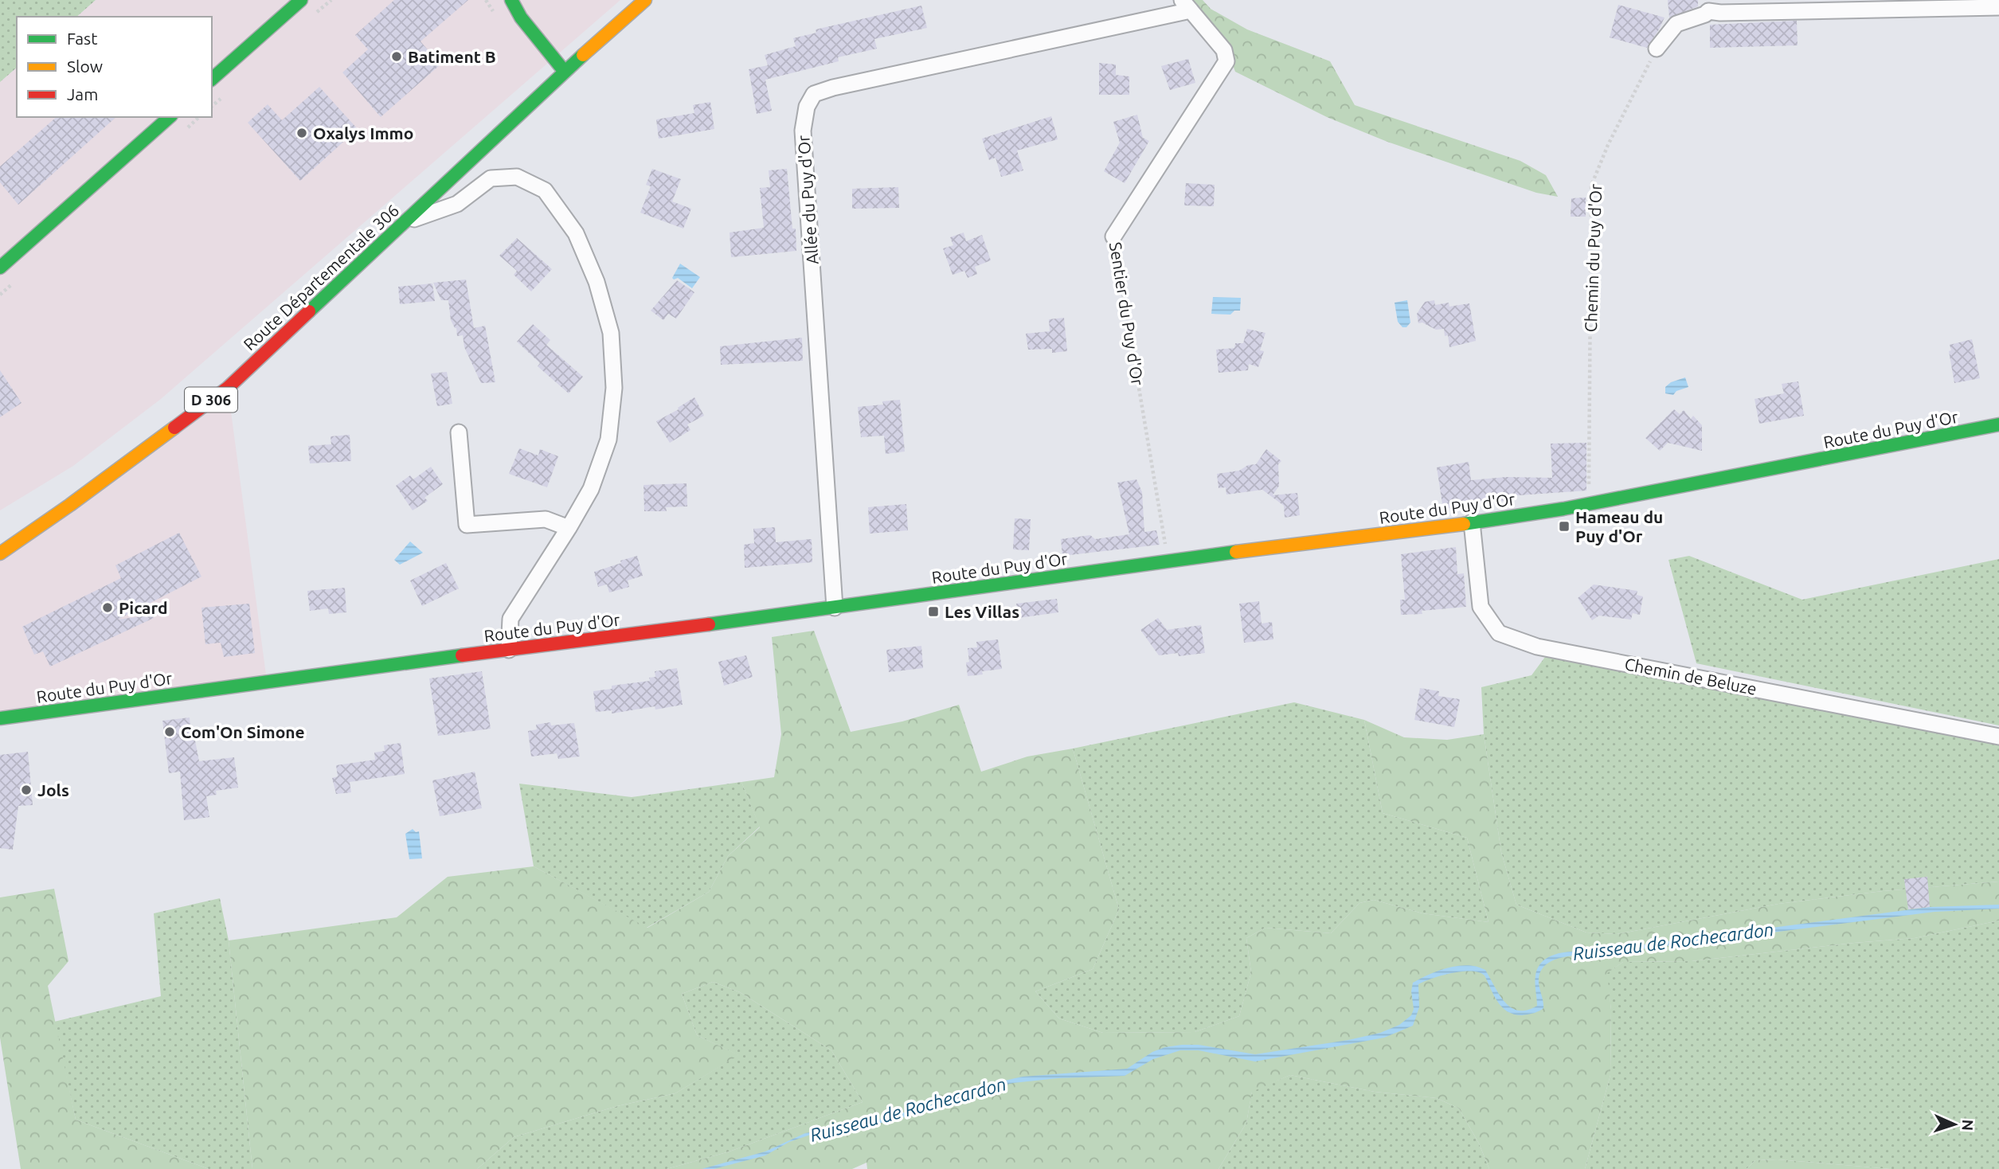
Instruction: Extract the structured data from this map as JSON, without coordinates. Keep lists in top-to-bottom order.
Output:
{
  "streets": {
    "main road": ["Route Départementale 306", "D 306", "Route du Puy d'Or"],
    "street": ["Allée du Puy d'Or", "Sentier du Puy d'Or", "Chemin de Beluze"],
    "path": ["Chemin du Puy d'Or"]
  },
  "crossings": [
    ["Allée du Puy d'Or", "Sentier du Puy d'Or"],
    ["Allée du Puy d'Or", "Route du Puy d'Or"],
    ["Chemin du Puy d'Or", "Route du Puy d'Or"],
    ["Sentier du Puy d'Or", "Route du Puy d'Or"],
    ["Route du Puy d'Or", "Chemin de Beluze"]
  ],
  "water": ["Ruisseau de Rochecardon"],
  "places": {
    "other": [
      "Batiment B",
      "Oxalys Immo",
      "Picard",
      "Com'On Simone",
      "Jols"
    ],
    "transit": ["Hameau du Puy d'Or", "Les Villas"]
  },
  "legend": ["Fast", "Slow", "Jam"],
  "north": "right"
}
